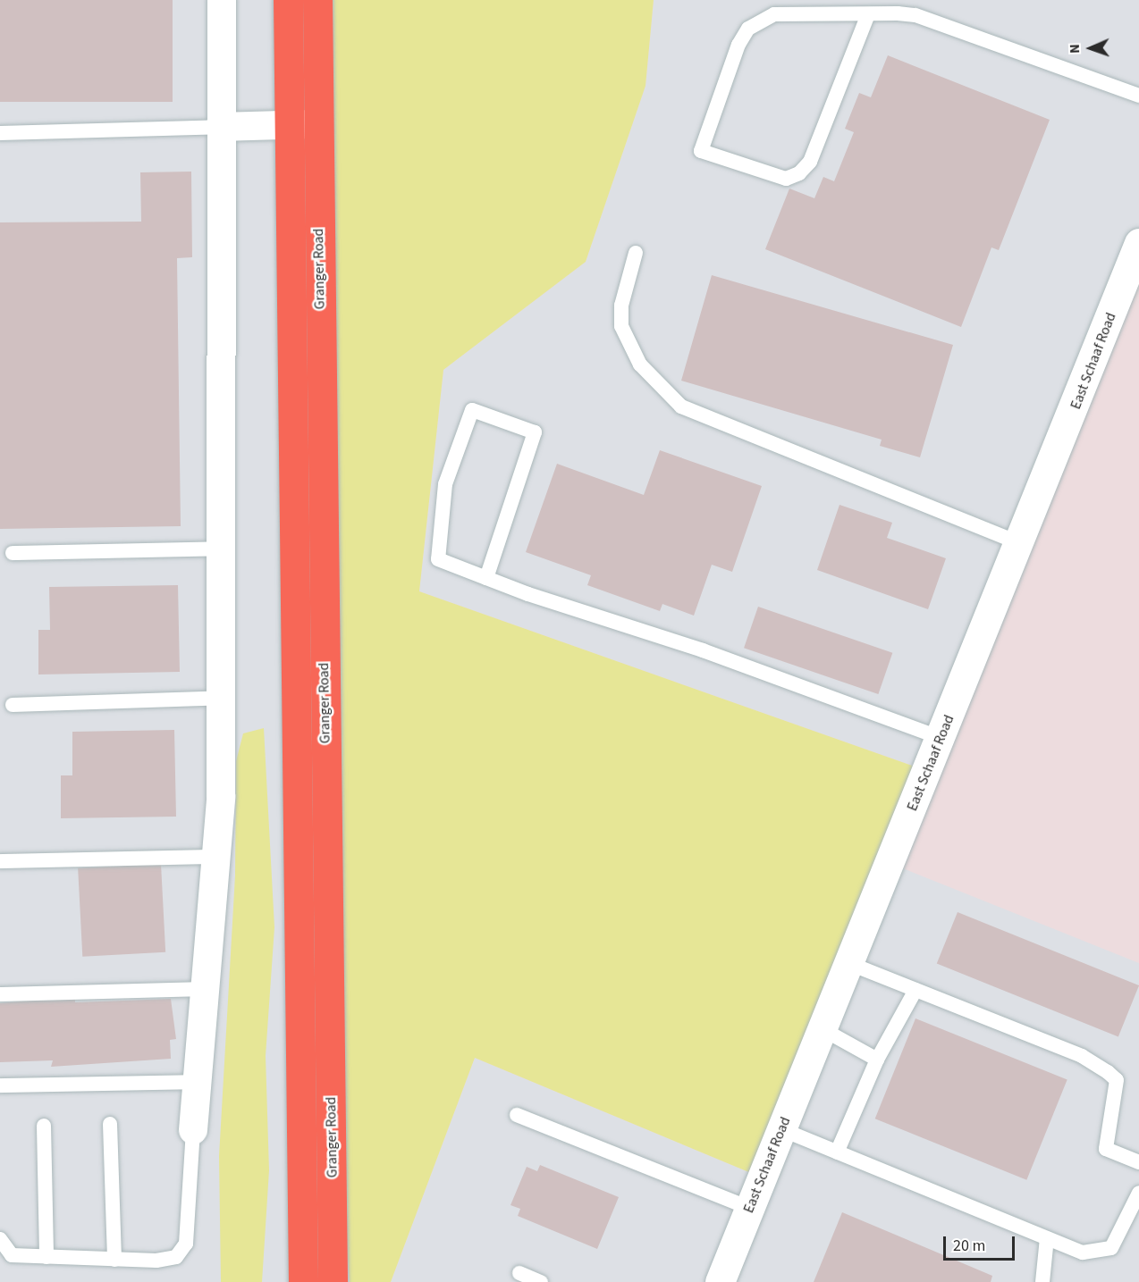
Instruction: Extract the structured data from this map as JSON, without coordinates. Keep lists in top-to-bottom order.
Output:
{
  "streets": {
    "main road": ["Granger Road"],
    "street": ["East Schaaf Road"]
  },
  "scale_bar": "20 m",
  "north": "left"
}
